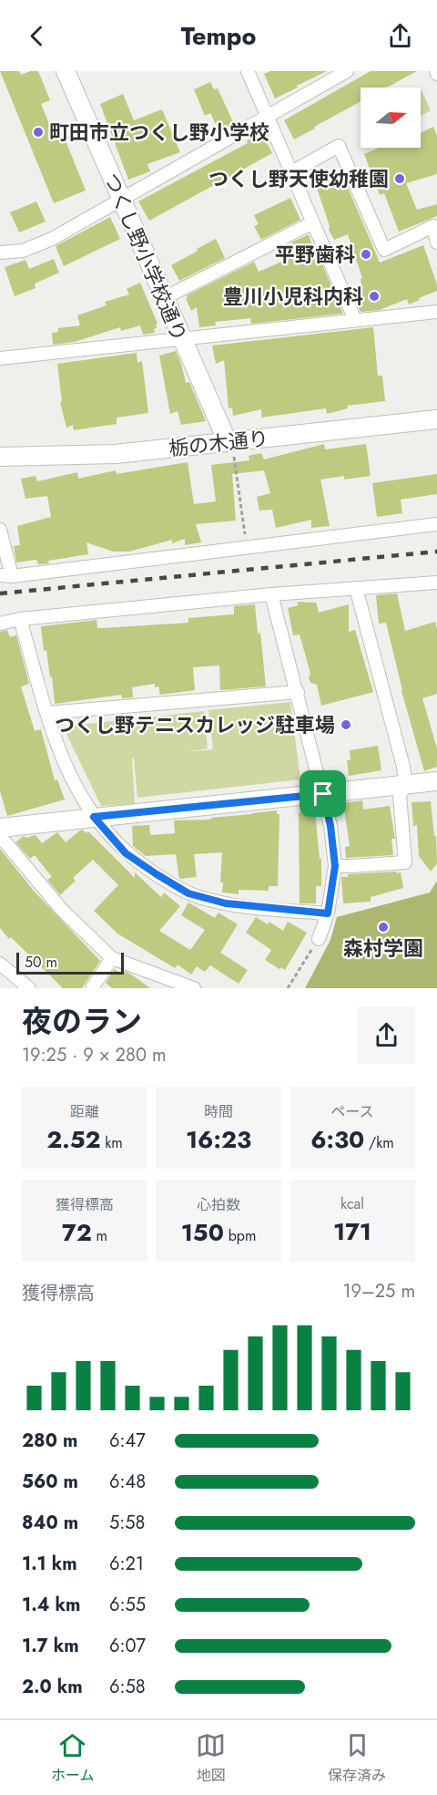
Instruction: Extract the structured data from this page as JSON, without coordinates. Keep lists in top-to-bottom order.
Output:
{
  "streets": {
    "street": ["つくし野小学校通り", "栃の木通り"]
  },
  "crossings": [
    ["つくし野小学校通り", "栃の木通り"]
  ],
  "places": [
    "町田市立つくし野小学校",
    "つくし野天使幼稚園",
    "平野歯科",
    "豊川小児科内科",
    "つくし野テニスカレッジ駐車場",
    "森村学園"
  ],
  "scale_bar": "50 m",
  "north": "right",
  "page": {
    "header": "Tempo",
    "scale": "50 m",
    "heading": ["夜のラン", "19:25 · 9 × 280 m"],
    "stats": [
      ["距離", "2.52 km"],
      ["時間", "16:23"],
      ["ペース", "6:30 /km"],
      ["獲得標高", "72 m"],
      ["心拍数", "150 bpm"],
      ["kcal", "171"]
    ],
    "chart": ["獲得標高", "19–25 m"],
    "list": [
      {
        "name": "280 m",
        "note": "6:47"
      },
      {
        "name": "560 m",
        "note": "6:48"
      },
      {
        "name": "840 m",
        "note": "5:58"
      },
      {
        "name": "1.1 km",
        "note": "6:21"
      },
      {
        "name": "1.4 km",
        "note": "6:55"
      },
      {
        "name": "1.7 km",
        "note": "6:07"
      },
      {
        "name": "2.0 km",
        "note": "6:58"
      }
    ],
    "tabs": ["ホーム", "地図", "保存済み"]
  }
}
